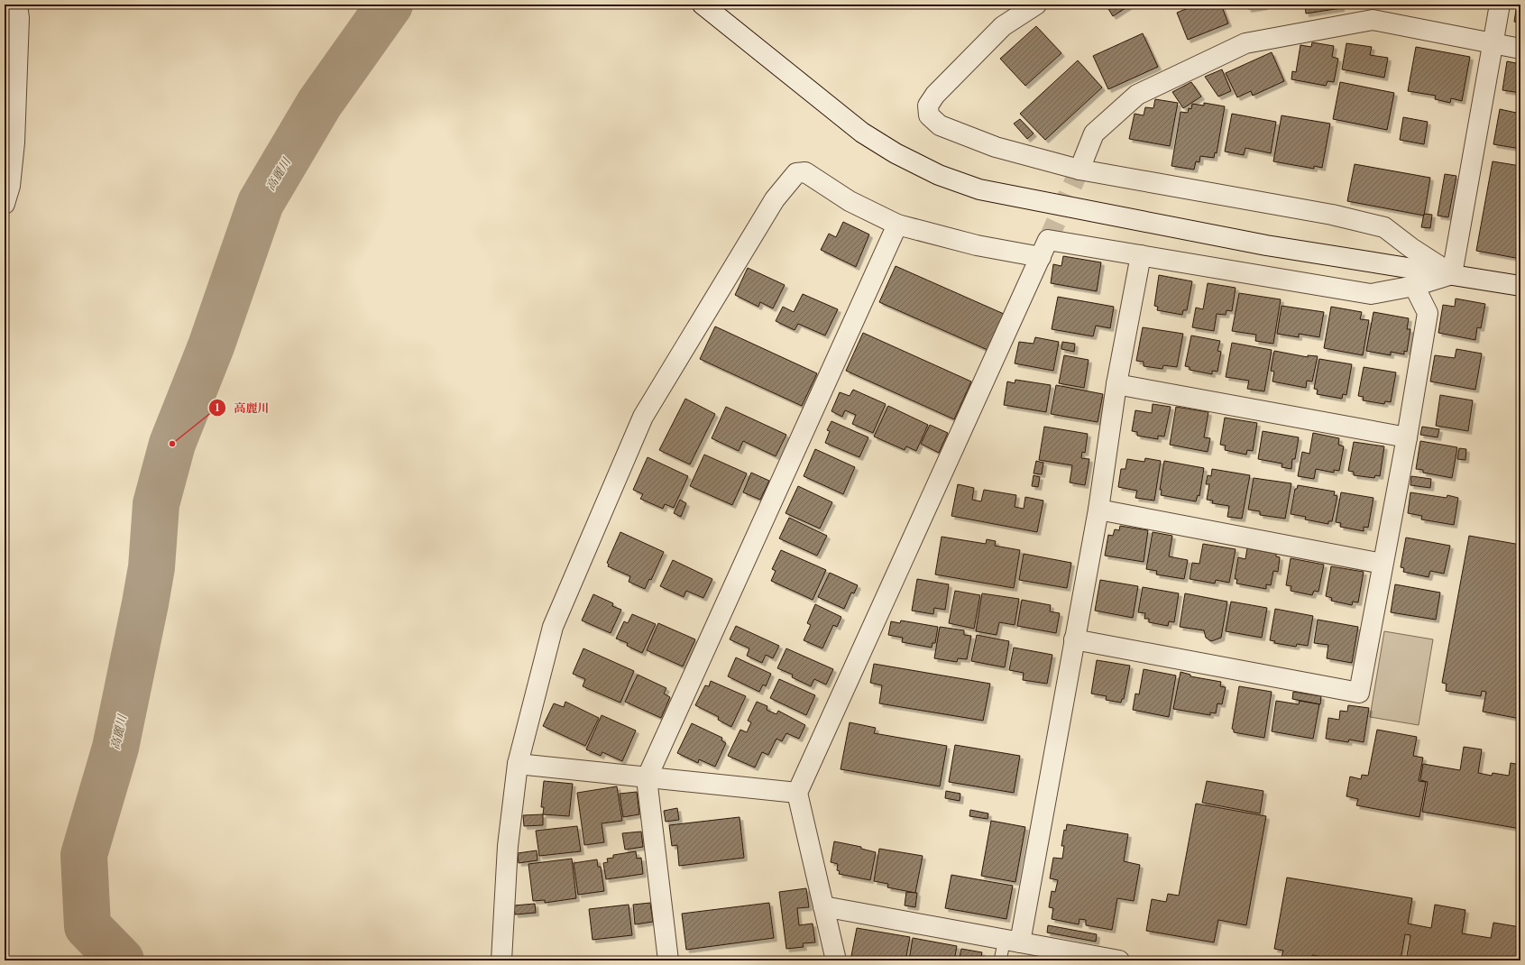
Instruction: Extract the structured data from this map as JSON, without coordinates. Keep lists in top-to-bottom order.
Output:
{
  "water": ["高麗川"],
  "places": ["高麗川"]
}
